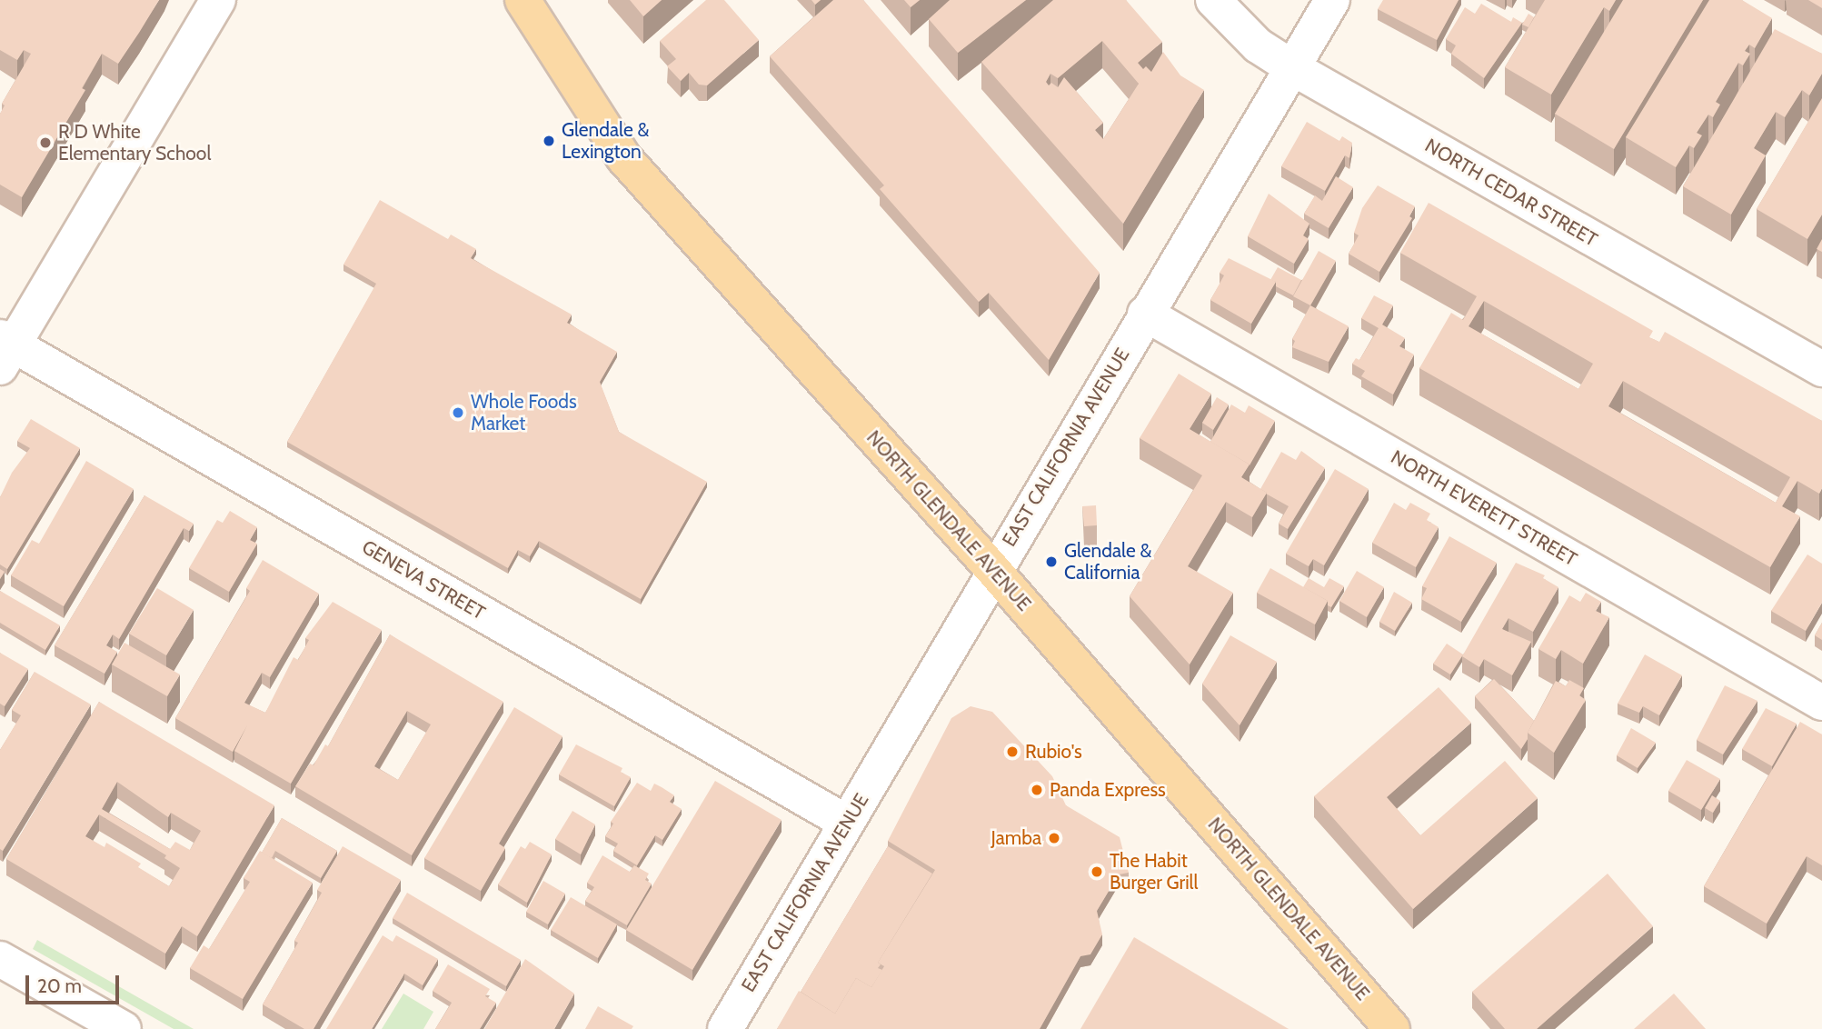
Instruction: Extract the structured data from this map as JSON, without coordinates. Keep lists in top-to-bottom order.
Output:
{
  "streets": {
    "main road": ["NORTH GLENDALE AVENUE"],
    "street": [
      "NORTH CEDAR STREET",
      "EAST CALIFORNIA AVENUE",
      "NORTH EVERETT STREET",
      "GENEVA STREET"
    ]
  },
  "crossings": [
    ["NORTH CEDAR STREET", "EAST CALIFORNIA AVENUE"],
    ["EAST CALIFORNIA AVENUE", "NORTH EVERETT STREET"],
    ["EAST CALIFORNIA AVENUE", "NORTH GLENDALE AVENUE"],
    ["EAST CALIFORNIA AVENUE", "GENEVA STREET"]
  ],
  "places": [
    "Glendale & Lexington",
    "R D White Elementary School",
    "Whole Foods Market",
    "Glendale & California",
    "Rubio's",
    "Panda Express",
    "Jamba",
    "The Habit Burger Grill"
  ],
  "scale_bar": "20 m"
}
